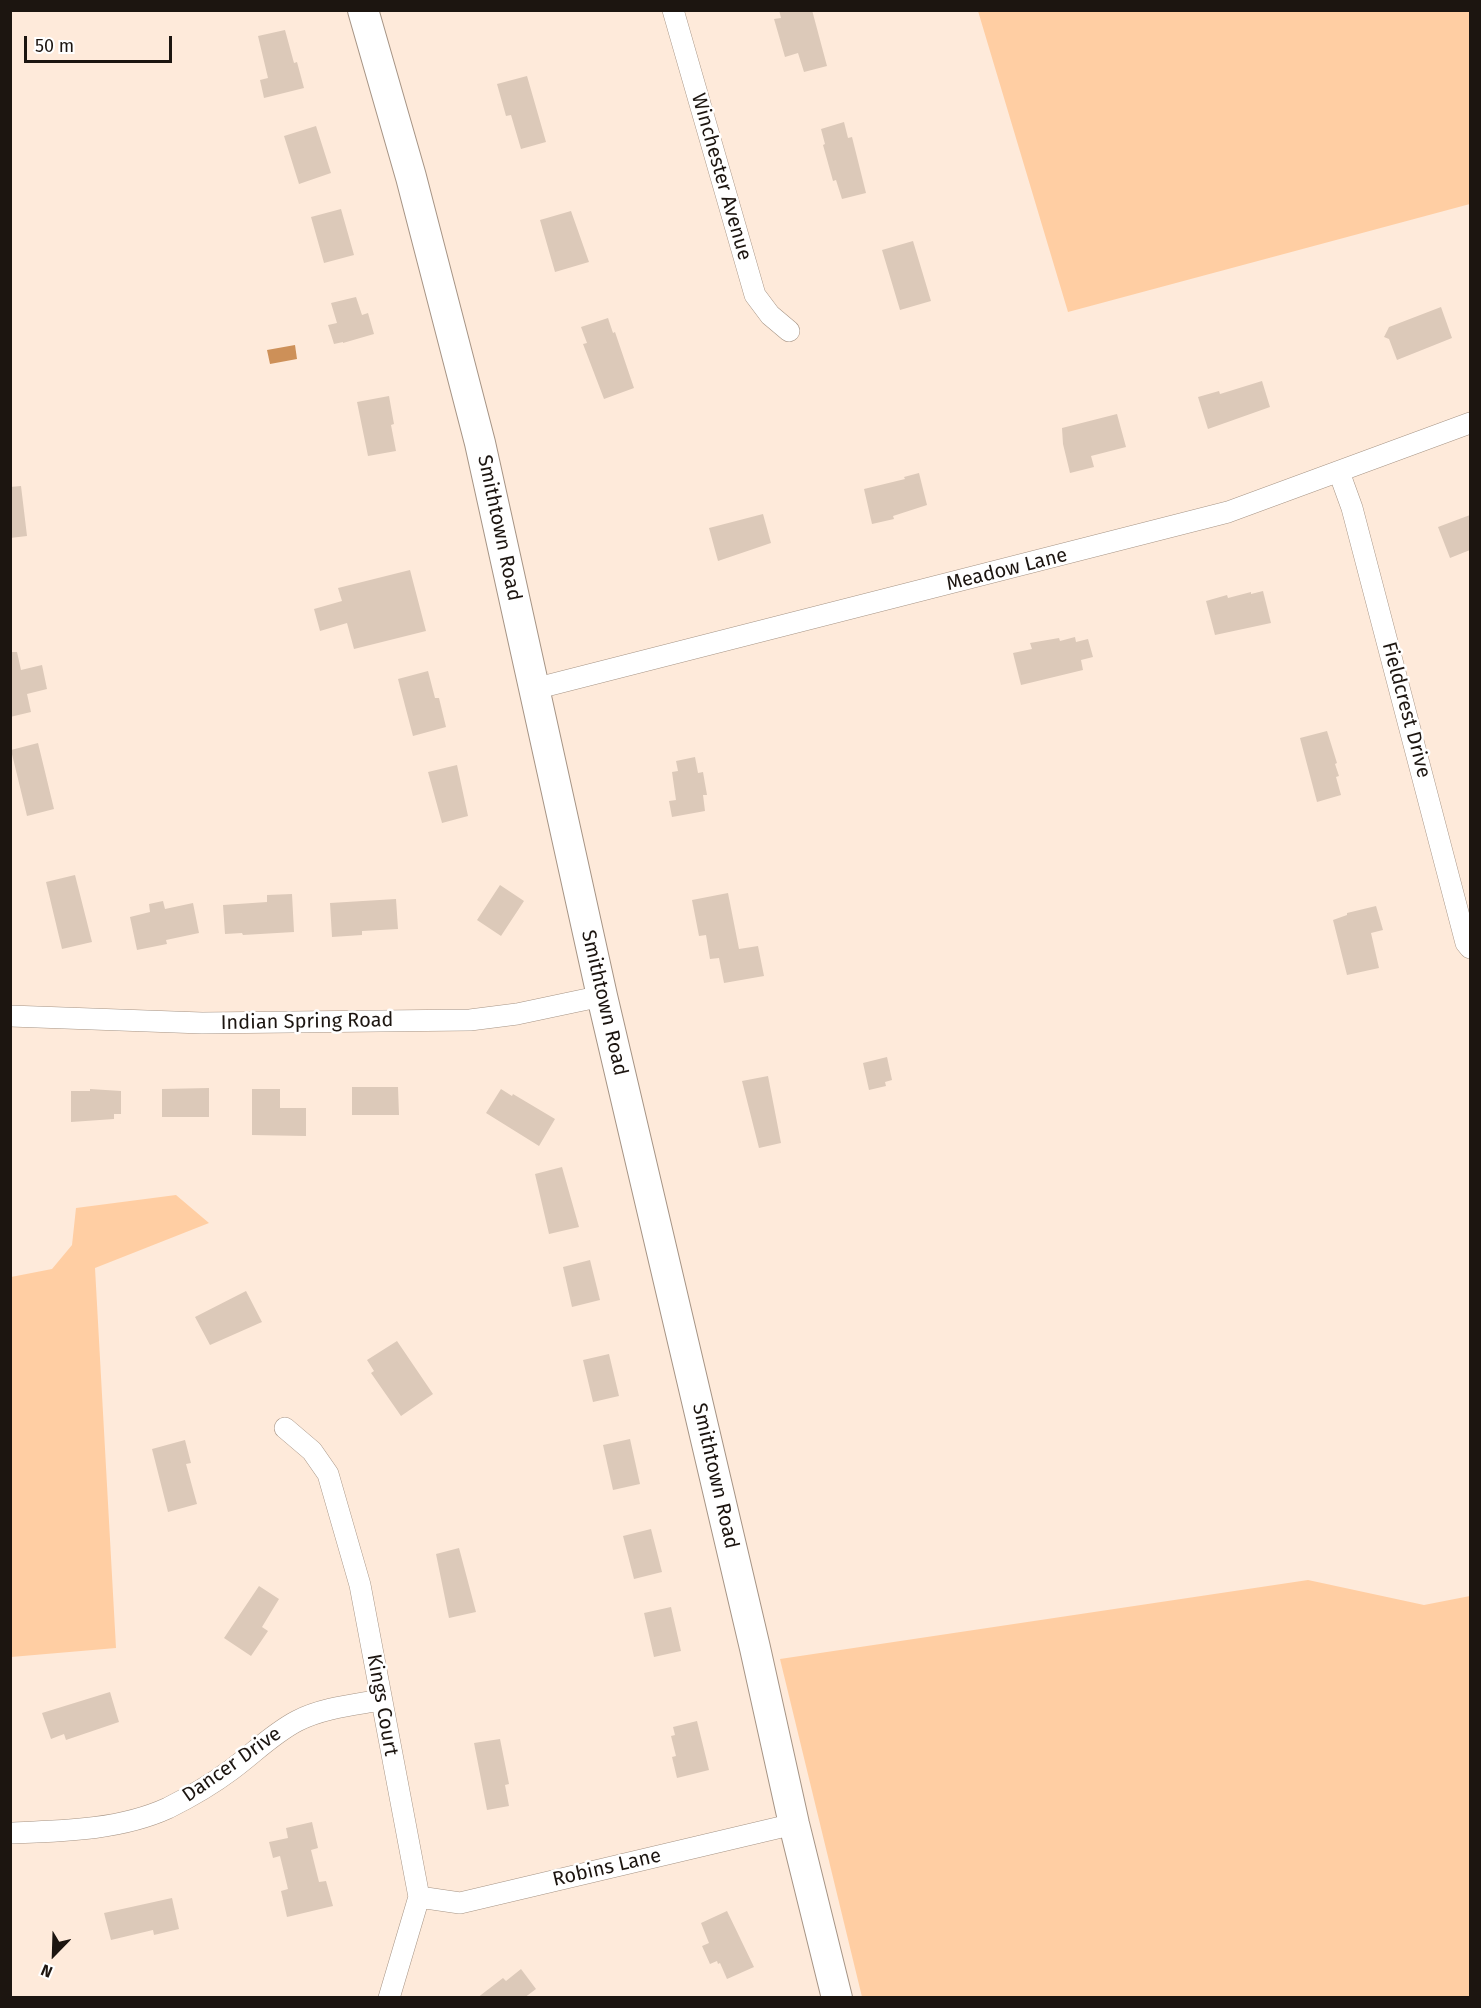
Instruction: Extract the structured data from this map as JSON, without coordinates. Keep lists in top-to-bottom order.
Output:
{
  "streets": {
    "street": [
      "Winchester Avenue",
      "Smithtown Road",
      "Meadow Lane",
      "Fieldcrest Drive",
      "Indian Spring Road",
      "Kings Court",
      "Dancer Drive",
      "Robins Lane"
    ]
  },
  "crossings": [
    ["Smithtown Road", "Meadow Lane"],
    ["Smithtown Road", "Indian Spring Road"],
    ["Smithtown Road", "Robins Lane"],
    ["Meadow Lane", "Fieldcrest Drive"],
    ["Kings Court", "Dancer Drive"],
    ["Kings Court", "Robins Lane"]
  ],
  "scale_bar": "50 m",
  "north": "bottom left"
}
